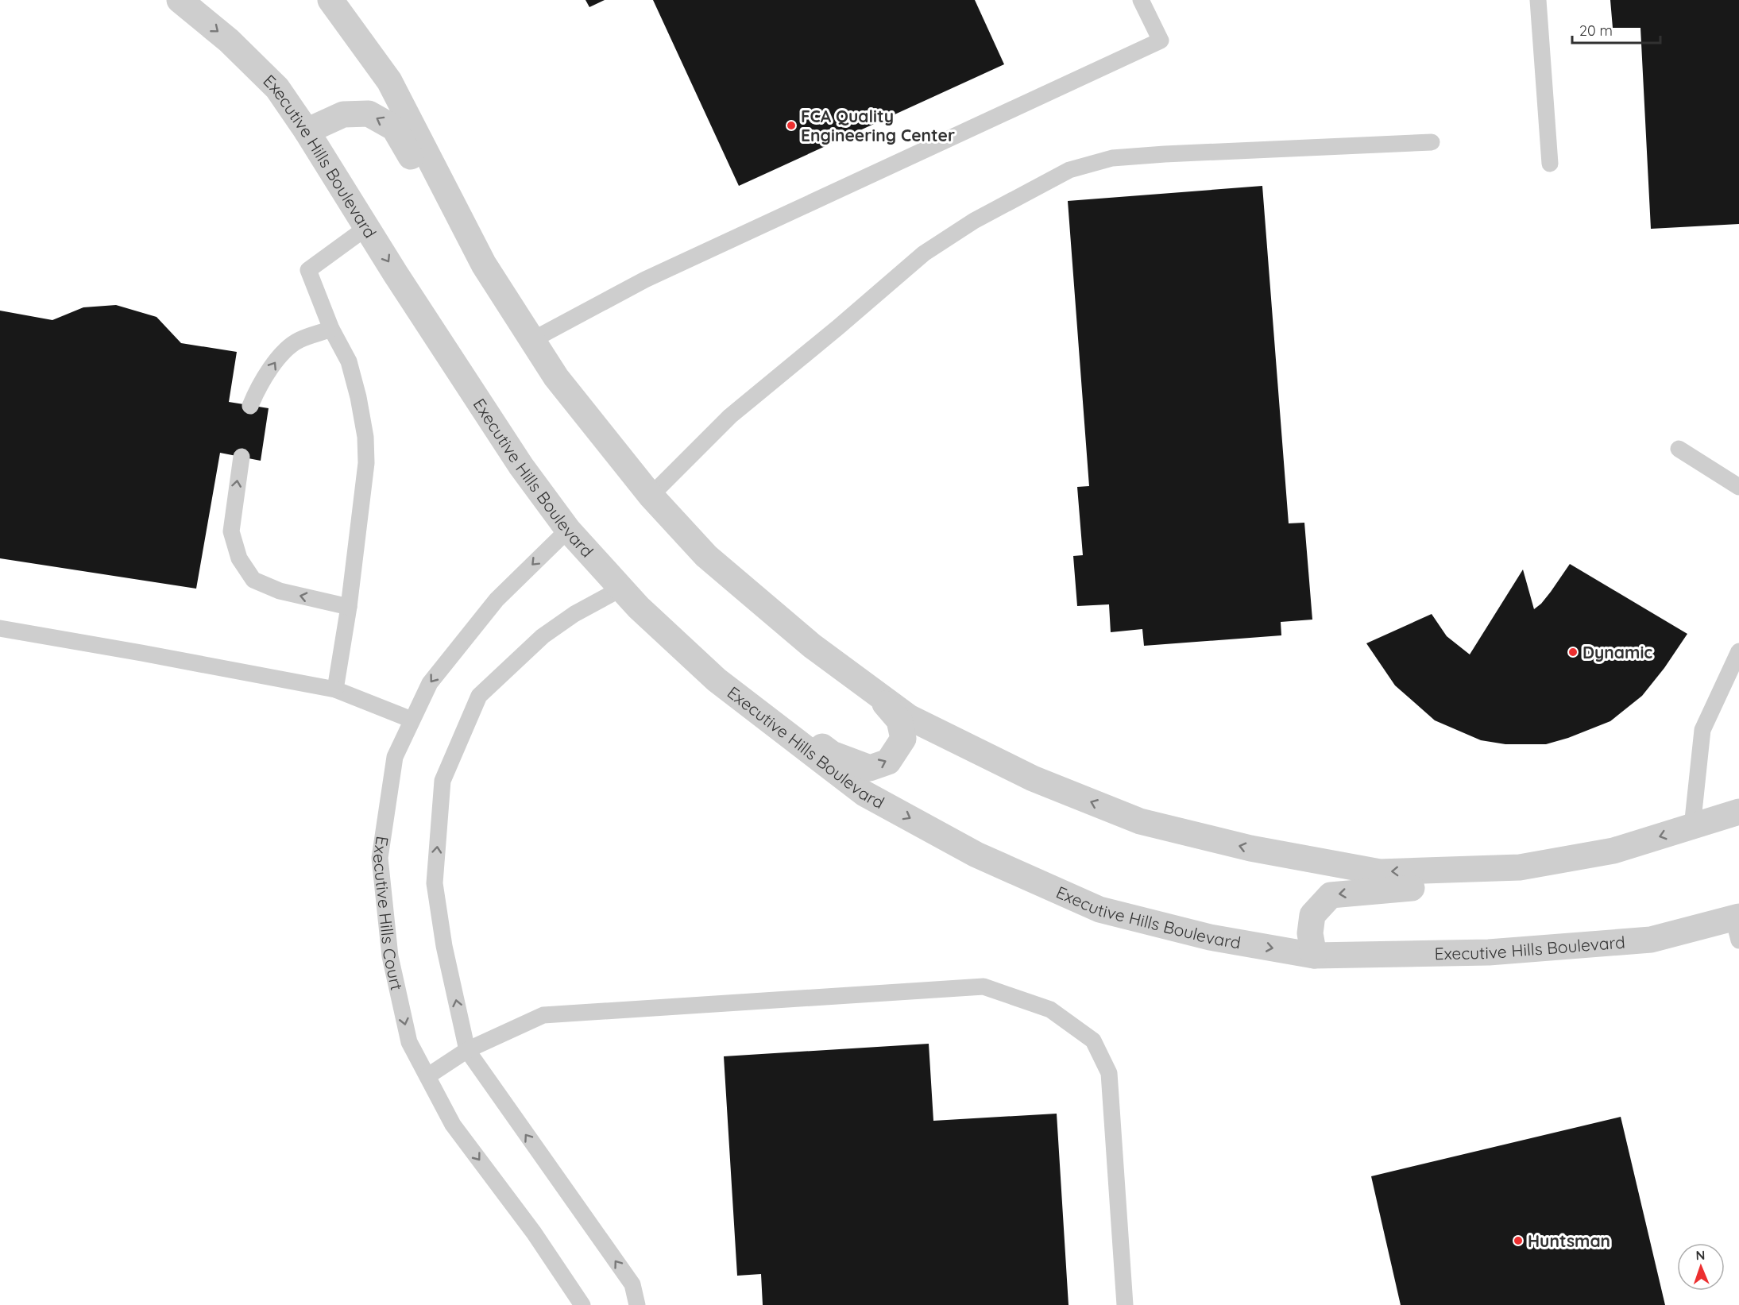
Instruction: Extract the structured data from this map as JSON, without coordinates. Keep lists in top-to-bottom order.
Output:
{
  "streets": {
    "street": ["Executive Hills Boulevard"],
    "lane": ["Executive Hills Court"]
  },
  "crossings": [
    ["Executive Hills Boulevard", "Executive Hills Court"]
  ],
  "one_way": ["Executive Hills Court"],
  "places": ["FCA Quality Engineering Center", "Dynamic", "Huntsman"],
  "scale_bar": "20 m",
  "north": "top"
}
